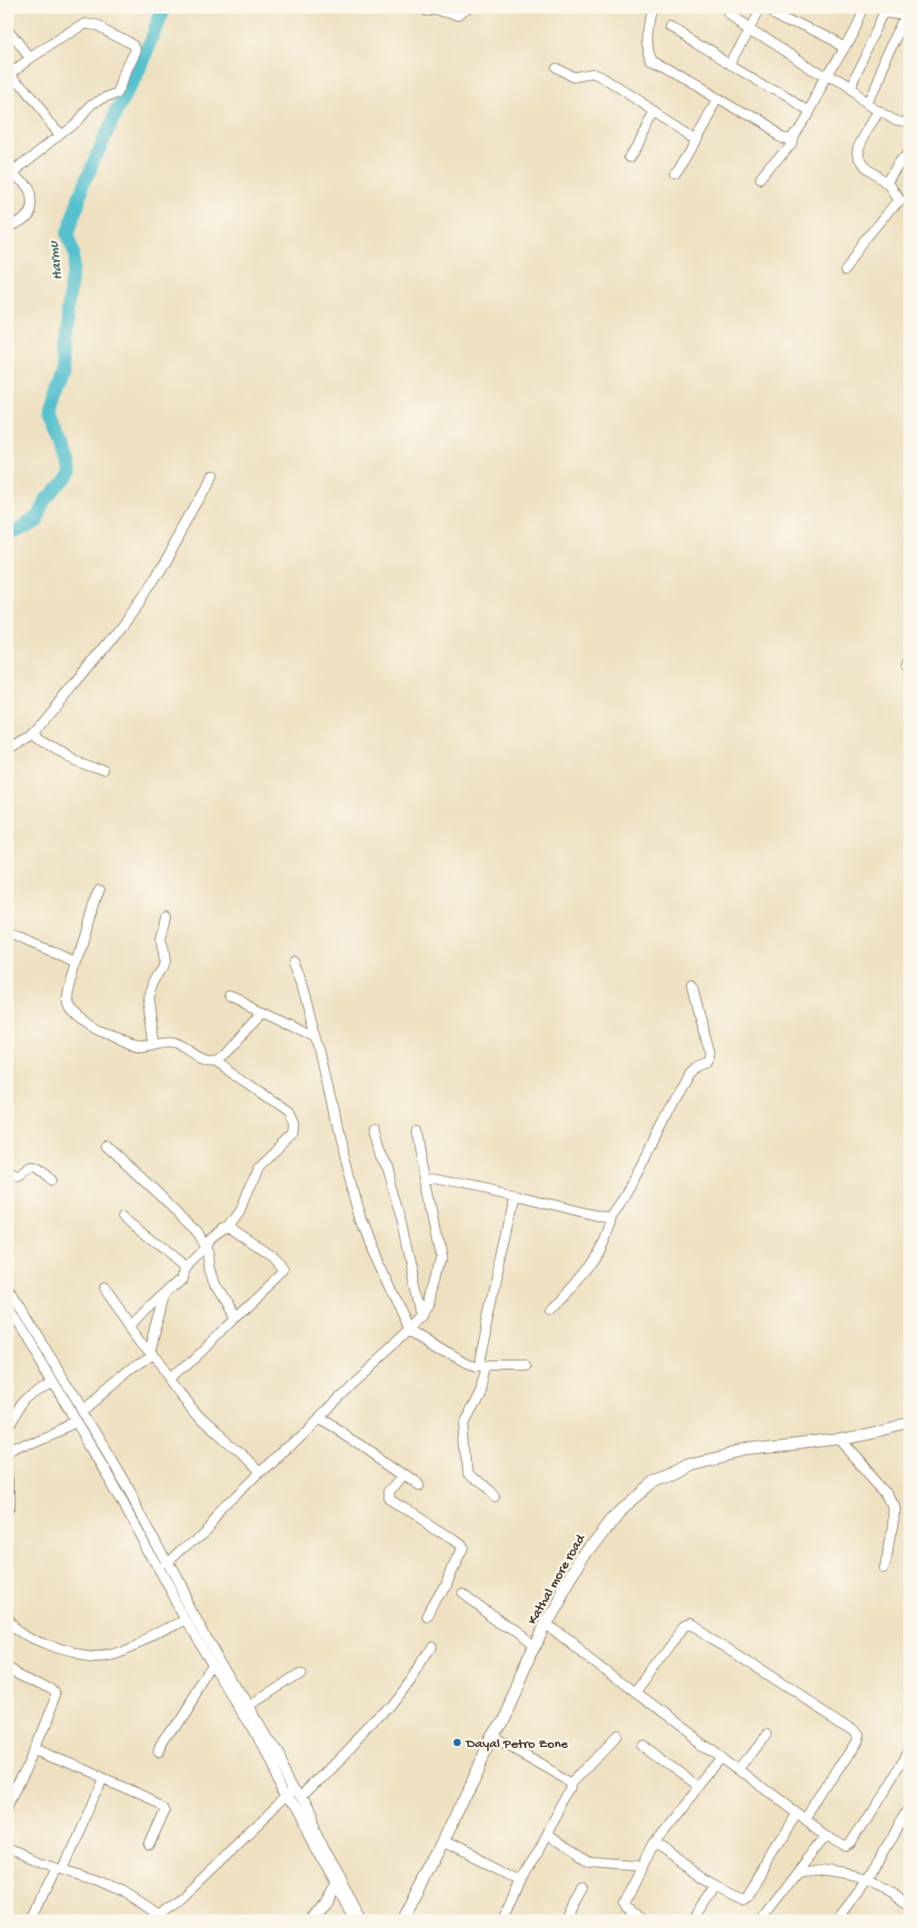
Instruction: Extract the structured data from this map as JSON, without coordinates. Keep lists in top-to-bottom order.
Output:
{
  "streets": {
    "main road": ["Kathal more road"]
  },
  "water": ["Harmu"],
  "places": ["Dayal Petro Zone"]
}
